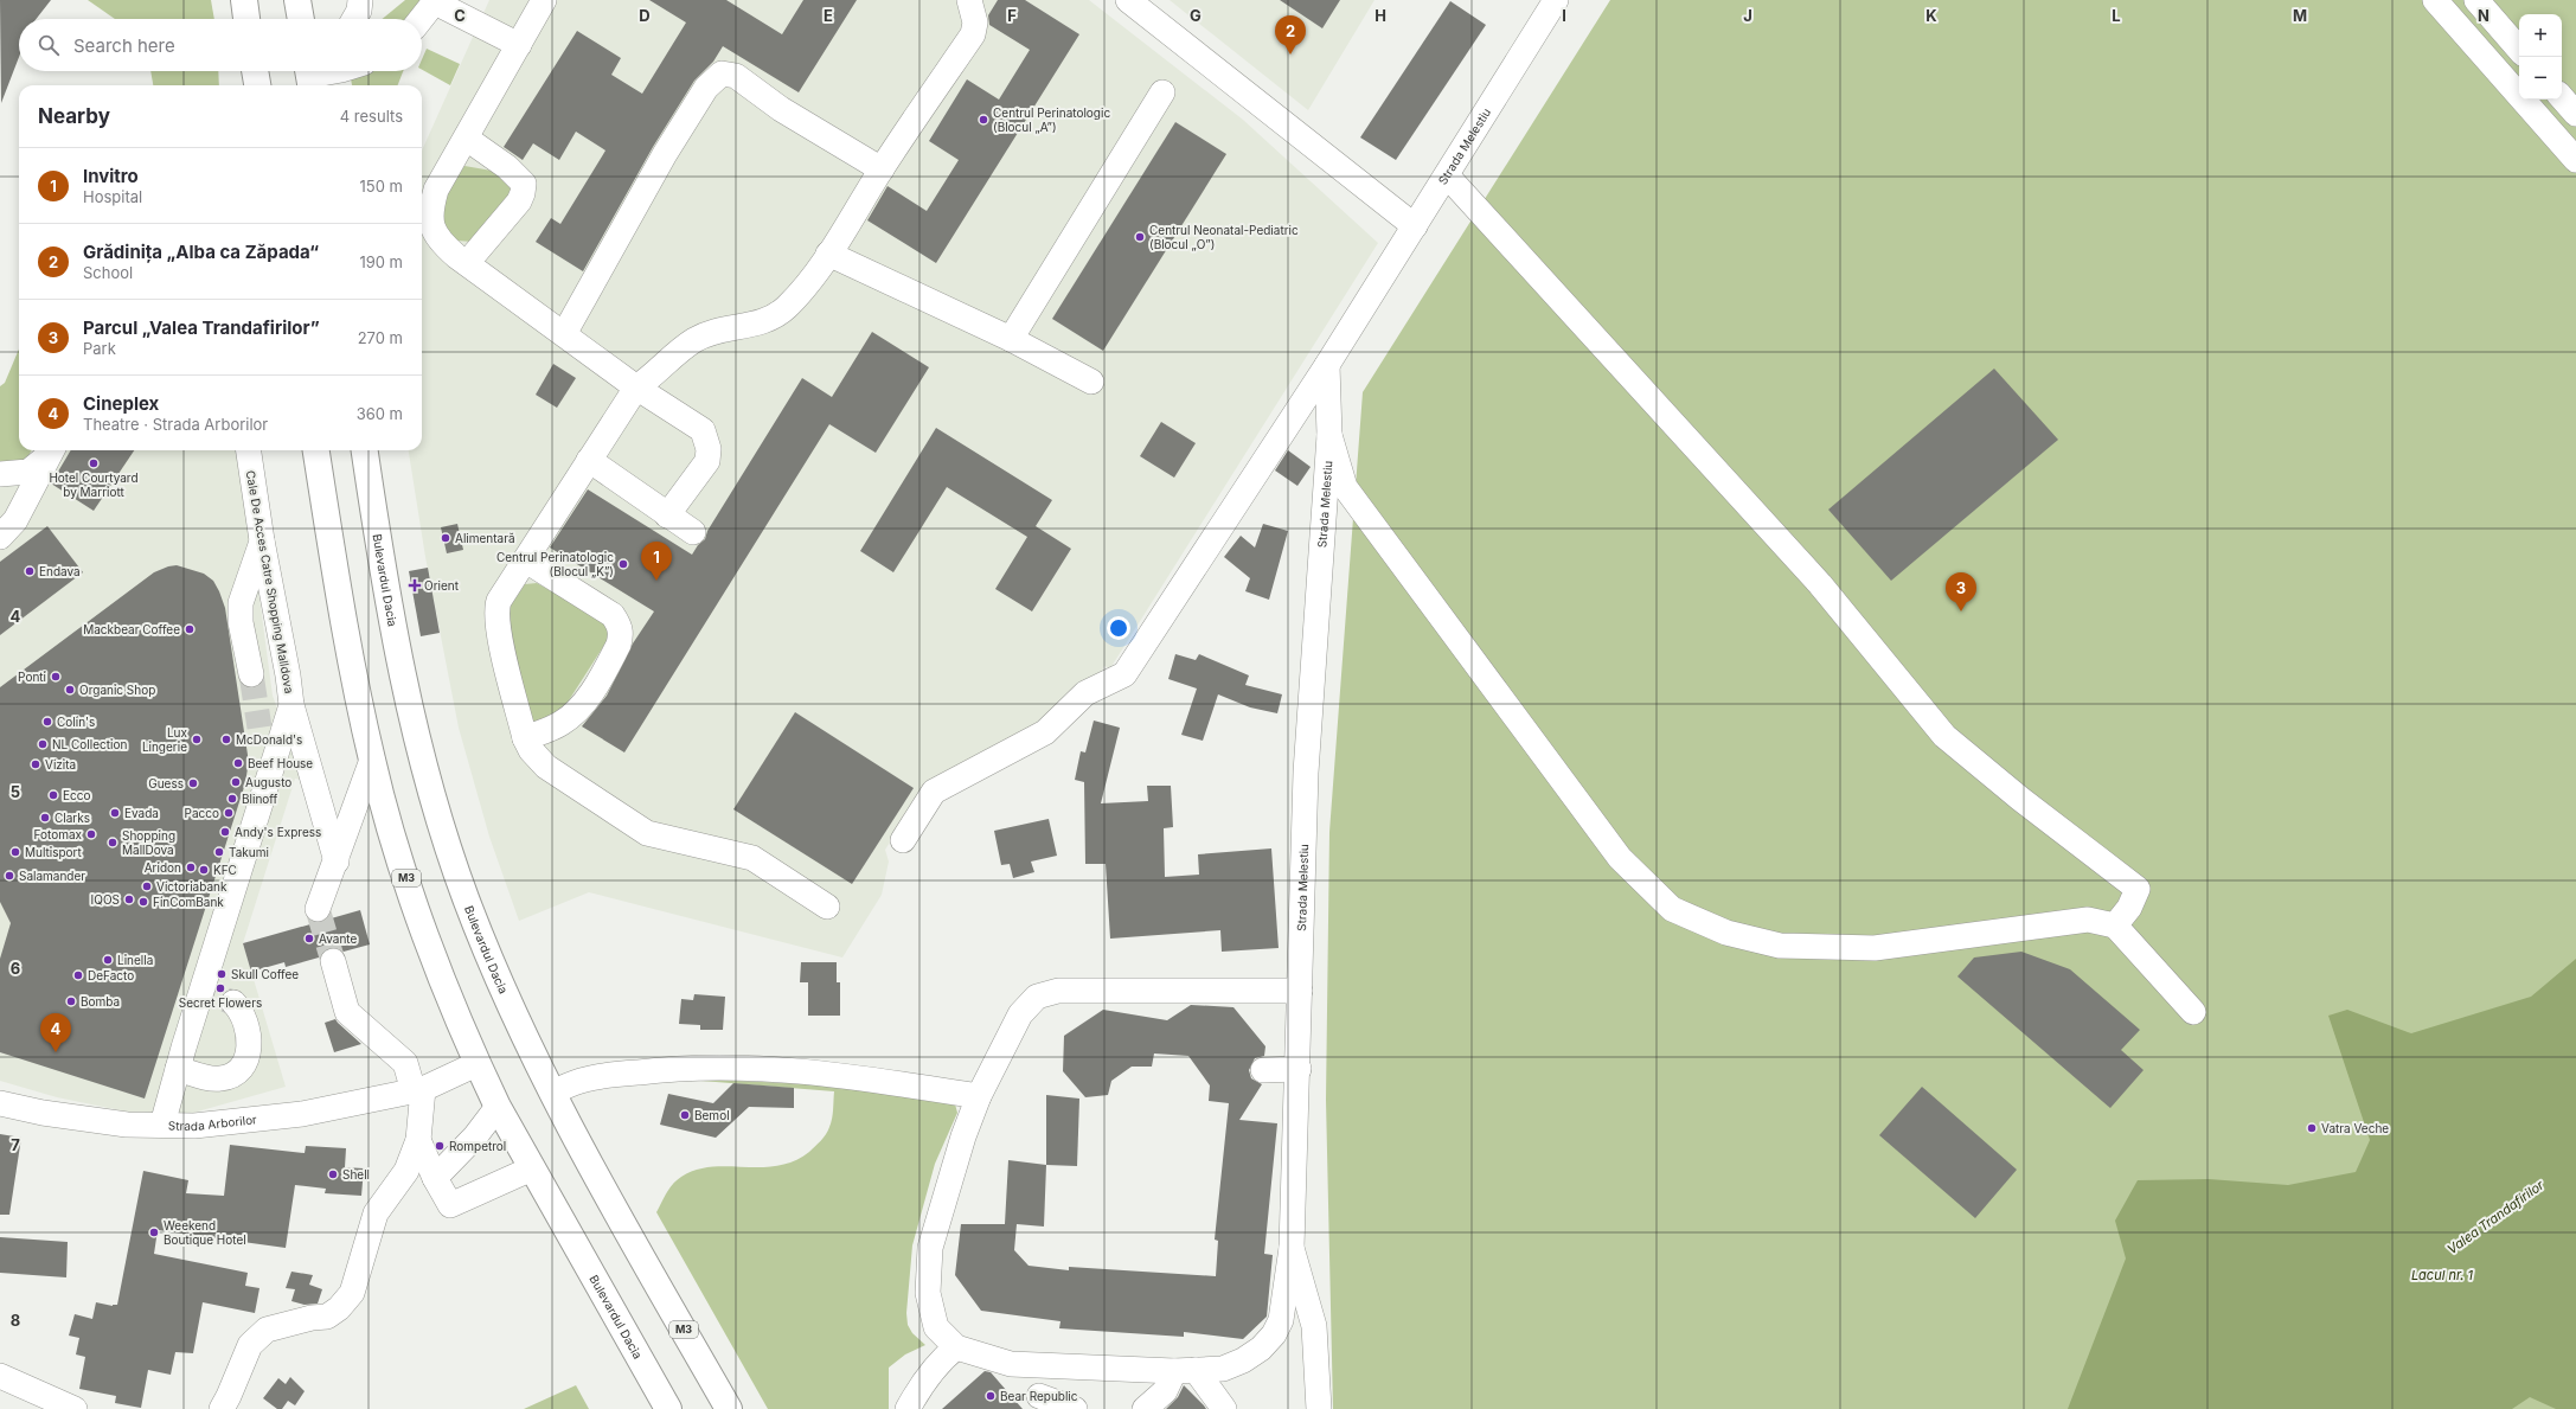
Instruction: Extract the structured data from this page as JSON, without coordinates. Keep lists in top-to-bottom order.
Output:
{
  "streets": {
    "highway": ["Bulevardul Dacia", "M3"],
    "street": ["Strada Melestiu", "Cale De Acces Catre Shopping Malldova", "Strada Arborilor"]
  },
  "crossings": [
    ["Bulevardul Dacia", "Strada Arborilor"],
    ["Cale De Acces Catre Shopping Malldova", "Strada Arborilor"]
  ],
  "water": ["Valea Trandafirilor", "Lacul nr. 1"],
  "places": {
    "other": [
      "Centrul Perinatologic (Blocul „A”)",
      "Centrul Neonatal-Pediatric (Blocul „O”)",
      "Hotel Courtyard by Marriott",
      "Alimentară",
      "Centrul Perinatologic (Blocul „K”)",
      "Endava",
      "Mackbear Coffee",
      "Ponti",
      "Organic Shop",
      "Colin's",
      "Lux Lingerie",
      "McDonald's",
      "NL Collection",
      "Beef House",
      "Vizita",
      "Augusto",
      "Guess",
      "Ecco",
      "Blinoff",
      "Evada",
      "Pacco",
      "Clarks",
      "Andy's Express",
      "Fotomax",
      "Shopping MallDova",
      "Multisport",
      "Takumi",
      "Aridon",
      "KFC",
      "Salamander",
      "Victoriabank",
      "IQOS",
      "FinComBank",
      "Avante",
      "Linella",
      "Skull Coffee",
      "DeFacto",
      "Secret Flowers",
      "Bomba",
      "Bemol",
      "Vatra Veche",
      "Rompetrol",
      "Shell",
      "Weekend Boutique Hotel",
      "Bear Republic"
    ],
    "health": ["Orient"]
  },
  "page": {
    "map_buttons": ["+", "−"],
    "pins": [
      "2",
      "1",
      "3",
      "4"
    ],
    "search": "Search here",
    "heading": ["Nearby", "4 results"],
    "list": [
      {
        "mark": "1",
        "name": "Invitro",
        "note": "Hospital",
        "value": "150 m"
      },
      {
        "mark": "2",
        "name": "Grădinița „Alba ca Zăpada“",
        "note": "School",
        "value": "190 m"
      },
      {
        "mark": "3",
        "name": "Parcul „Valea Trandafirilor”",
        "note": "Park",
        "value": "270 m"
      },
      {
        "mark": "4",
        "name": "Cineplex",
        "note": "Theatre · Strada Arborilor",
        "value": "360 m"
      }
    ]
  },
  "grid": {
    "columns": [
      "C",
      "D",
      "E",
      "F",
      "G",
      "H",
      "I",
      "J",
      "K",
      "L",
      "M",
      "N"
    ],
    "rows": [
      "4",
      "5",
      "6",
      "7",
      "8"
    ]
  }
}
